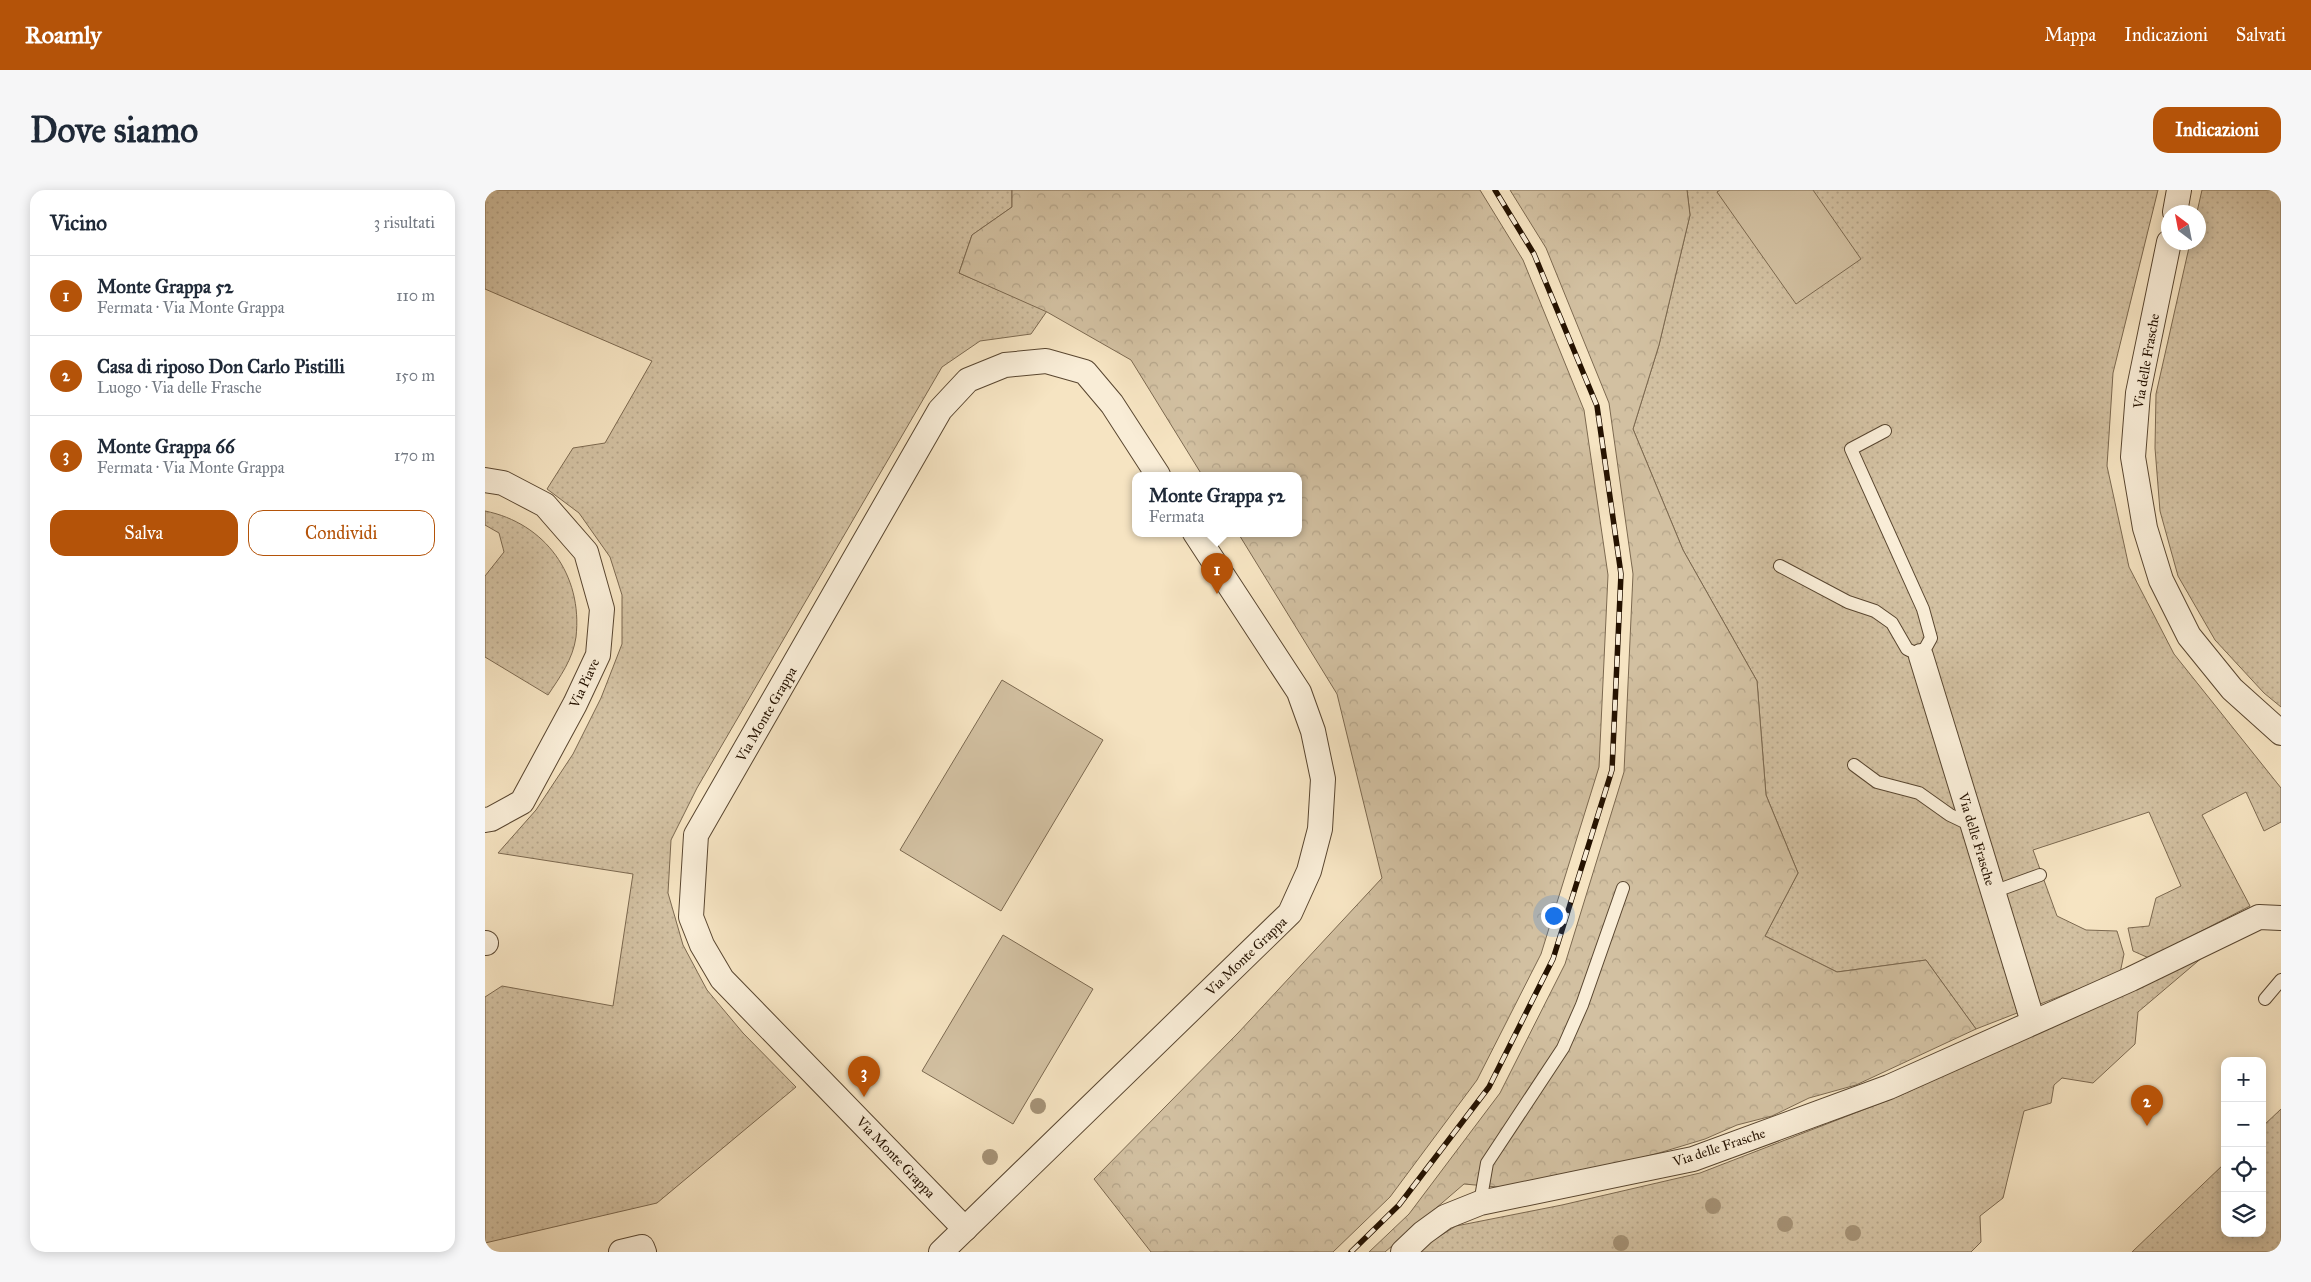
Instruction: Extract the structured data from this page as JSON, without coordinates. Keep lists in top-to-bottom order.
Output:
{
  "streets": {
    "street": ["Via delle Frasche", "Via Piave", "Via Monte Grappa"]
  },
  "north": "top left",
  "page": {
    "header": "Roamly",
    "nav": ["Mappa", "Indicazioni", "Salvati"],
    "buttons": [
      "Indicazioni",
      ["Salva", "Condividi"]
    ],
    "title": "Dove siamo",
    "heading": ["Vicino", "3 risultati"],
    "list": [
      {
        "mark": "1",
        "name": "Monte Grappa 52",
        "note": "Fermata · Via Monte Grappa",
        "value": "110 m"
      },
      {
        "mark": "2",
        "name": "Casa di riposo Don Carlo Pistilli",
        "note": "Luogo · Via delle Frasche",
        "value": "150 m"
      },
      {
        "mark": "3",
        "name": "Monte Grappa 66",
        "note": "Fermata · Via Monte Grappa",
        "value": "170 m"
      }
    ],
    "popup": ["Monte Grappa 52", "Fermata"],
    "pins": ["1", "3", "2"],
    "map_buttons": ["+", "−"]
  }
}
